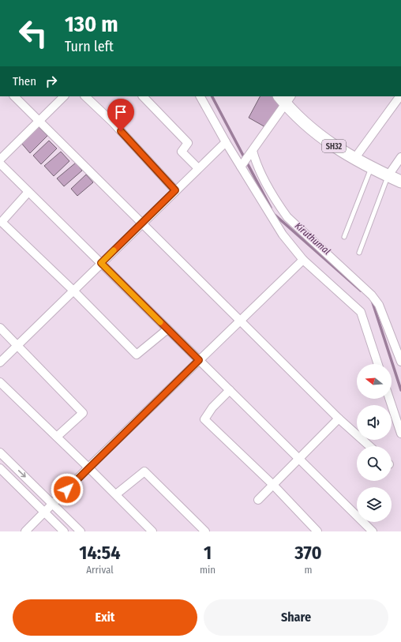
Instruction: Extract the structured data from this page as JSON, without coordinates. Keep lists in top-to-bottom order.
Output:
{
  "streets": {
    "main road": ["SH32"]
  },
  "water": ["Kiruthumal"],
  "north": "left",
  "page": {
    "turn": ["130 m", "Turn left"],
    "then": "Then",
    "eta": [
      "14:54",
      "Arrival",
      "1",
      "min",
      "370",
      "m"
    ],
    "buttons": ["Exit", "Share"]
  }
}
